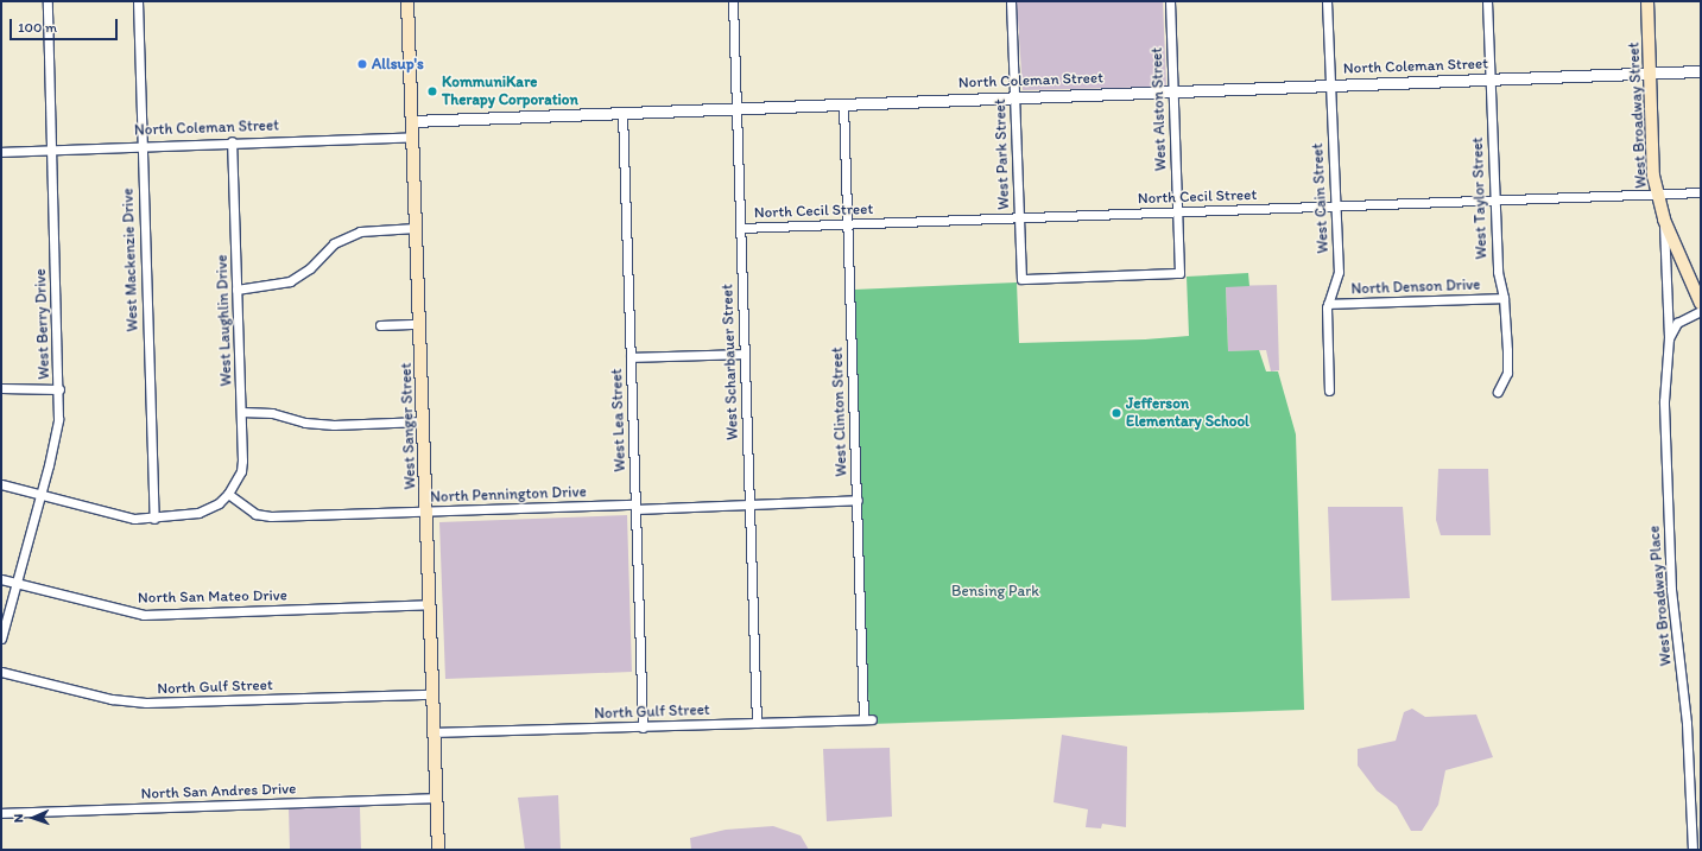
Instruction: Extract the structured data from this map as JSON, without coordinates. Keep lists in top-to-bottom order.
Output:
{
  "streets": {
    "main road": ["West Broadway Street", "West Sanger Street"],
    "street": [
      "North Coleman Street",
      "West Alston Street",
      "West Park Street",
      "North Cecil Street",
      "West Cain Street",
      "West Taylor Street",
      "West Mackenzie Drive",
      "North Denson Drive",
      "West Laughlin Drive",
      "West Berry Drive",
      "West Scharbauer Street",
      "West Clinton Street",
      "West Lea Street",
      "North Pennington Drive",
      "West Broadway Place",
      "North San Mateo Drive",
      "North Gulf Street",
      "North San Andres Drive"
    ]
  },
  "crossings": [
    ["North Coleman Street", "West Alston Street"],
    ["North Coleman Street", "West Broadway Street"],
    ["North Coleman Street", "West Park Street"],
    ["North Coleman Street", "West Cain Street"],
    ["North Coleman Street", "West Taylor Street"],
    ["North Coleman Street", "West Mackenzie Drive"],
    ["North Coleman Street", "West Laughlin Drive"],
    ["North Coleman Street", "West Berry Drive"],
    ["North Coleman Street", "West Scharbauer Street"],
    ["North Coleman Street", "West Clinton Street"],
    ["North Coleman Street", "West Lea Street"],
    ["North Coleman Street", "West Sanger Street"],
    ["West Alston Street", "West Park Street"],
    ["West Alston Street", "North Cecil Street"],
    ["West Broadway Street", "North Cecil Street"],
    ["West Broadway Street", "West Broadway Place"],
    ["West Park Street", "North Cecil Street"],
    ["North Cecil Street", "West Cain Street"],
    ["North Cecil Street", "West Taylor Street"],
    ["North Cecil Street", "West Scharbauer Street"],
    ["North Cecil Street", "West Clinton Street"],
    ["West Cain Street", "North Denson Drive"],
    ["West Taylor Street", "North Denson Drive"],
    ["West Laughlin Drive", "North Pennington Drive"],
    ["West Berry Drive", "North San Mateo Drive"],
    ["West Scharbauer Street", "North Pennington Drive"],
    ["West Scharbauer Street", "North Gulf Street"],
    ["West Clinton Street", "North Pennington Drive"],
    ["West Clinton Street", "North Gulf Street"],
    ["West Lea Street", "North Pennington Drive"],
    ["West Lea Street", "North Gulf Street"],
    ["West Sanger Street", "North Pennington Drive"],
    ["West Sanger Street", "North San Mateo Drive"],
    ["West Sanger Street", "North Gulf Street"],
    ["West Sanger Street", "North San Andres Drive"]
  ],
  "parks": ["Bensing Park"],
  "places": ["Allsup's", "KommuniKare Therapy Corporation", "Jefferson Elementary School"],
  "scale_bar": "100 m",
  "north": "left"
}
